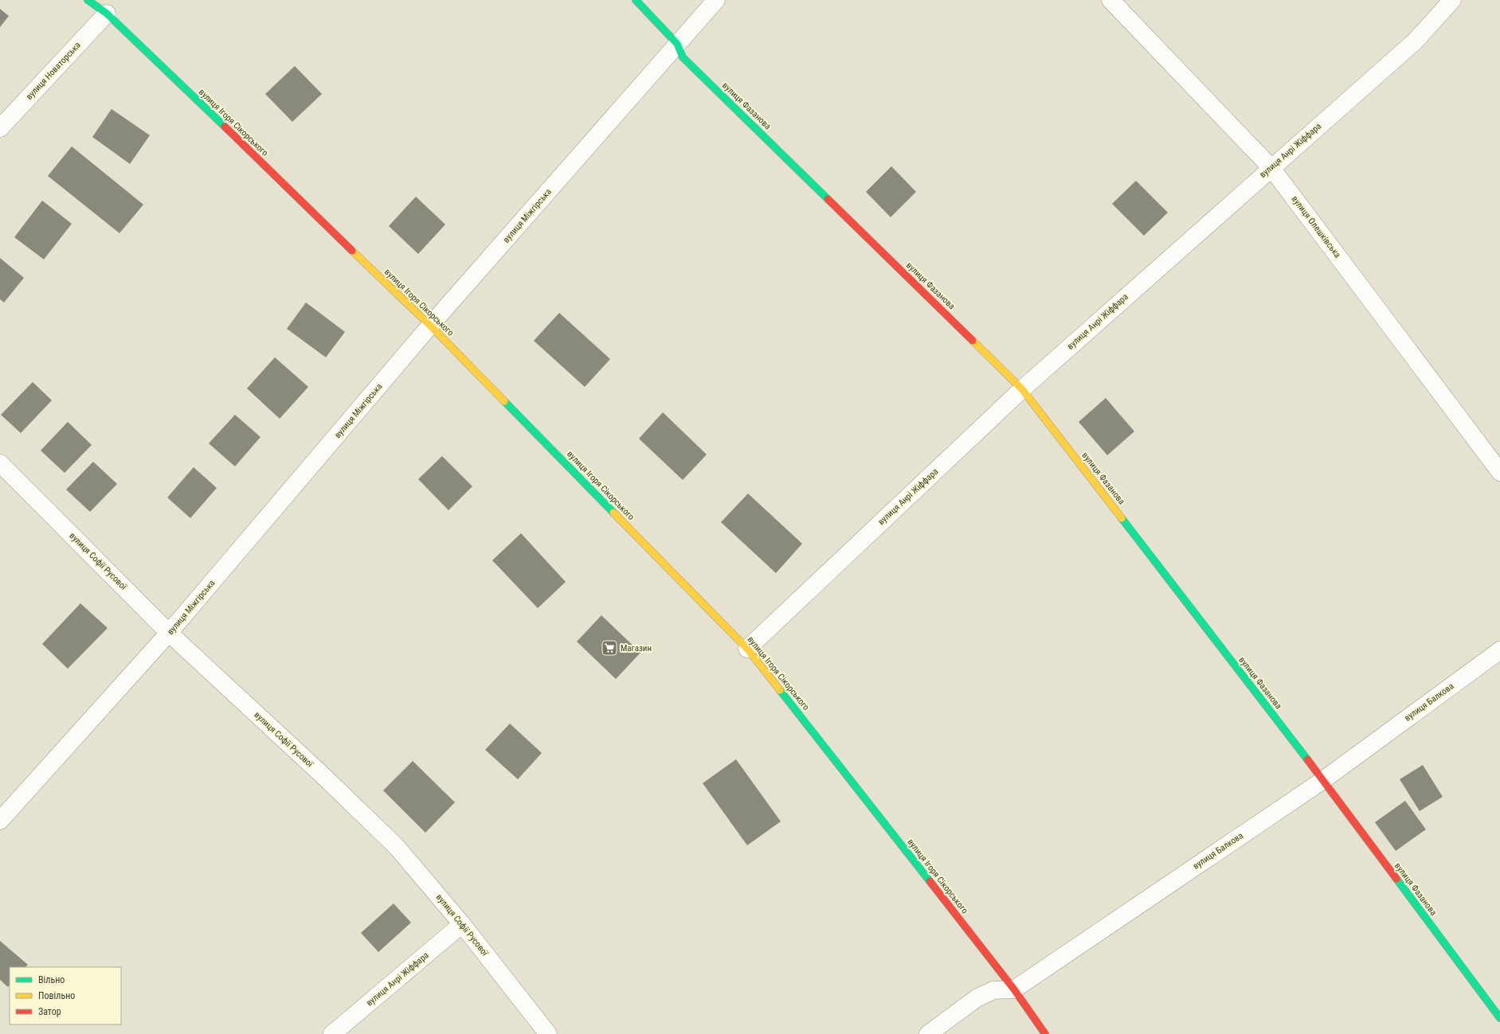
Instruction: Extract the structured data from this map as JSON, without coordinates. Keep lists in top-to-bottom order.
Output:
{
  "streets": {
    "main road": ["вулиця Фазанова", "вулиця Ігоря Сікорського"],
    "street": [
      "вулиця Новаторська",
      "вулиця Анрі Жіффара",
      "вулиця Міжгірська",
      "вулиця Олешківська",
      "вулиця Софії Русової",
      "вулиця Балкова"
    ]
  },
  "crossings": [
    ["вулиця Новаторська", "вулиця Ігоря Сікорського"],
    ["вулиця Фазанова", "вулиця Анрі Жіффара"],
    ["вулиця Фазанова", "вулиця Міжгірська"],
    ["вулиця Фазанова", "вулиця Балкова"],
    ["вулиця Ігоря Сікорського", "вулиця Анрі Жіффара"],
    ["вулиця Ігоря Сікорського", "вулиця Міжгірська"],
    ["вулиця Ігоря Сікорського", "вулиця Балкова"],
    ["вулиця Анрі Жіффара", "вулиця Олешківська"],
    ["вулиця Анрі Жіффара", "вулиця Софії Русової"],
    ["вулиця Міжгірська", "вулиця Софії Русової"]
  ],
  "places": {
    "supermarket": ["Магазин"]
  },
  "legend": ["Вільно", "Повільно", "Затор"]
}
